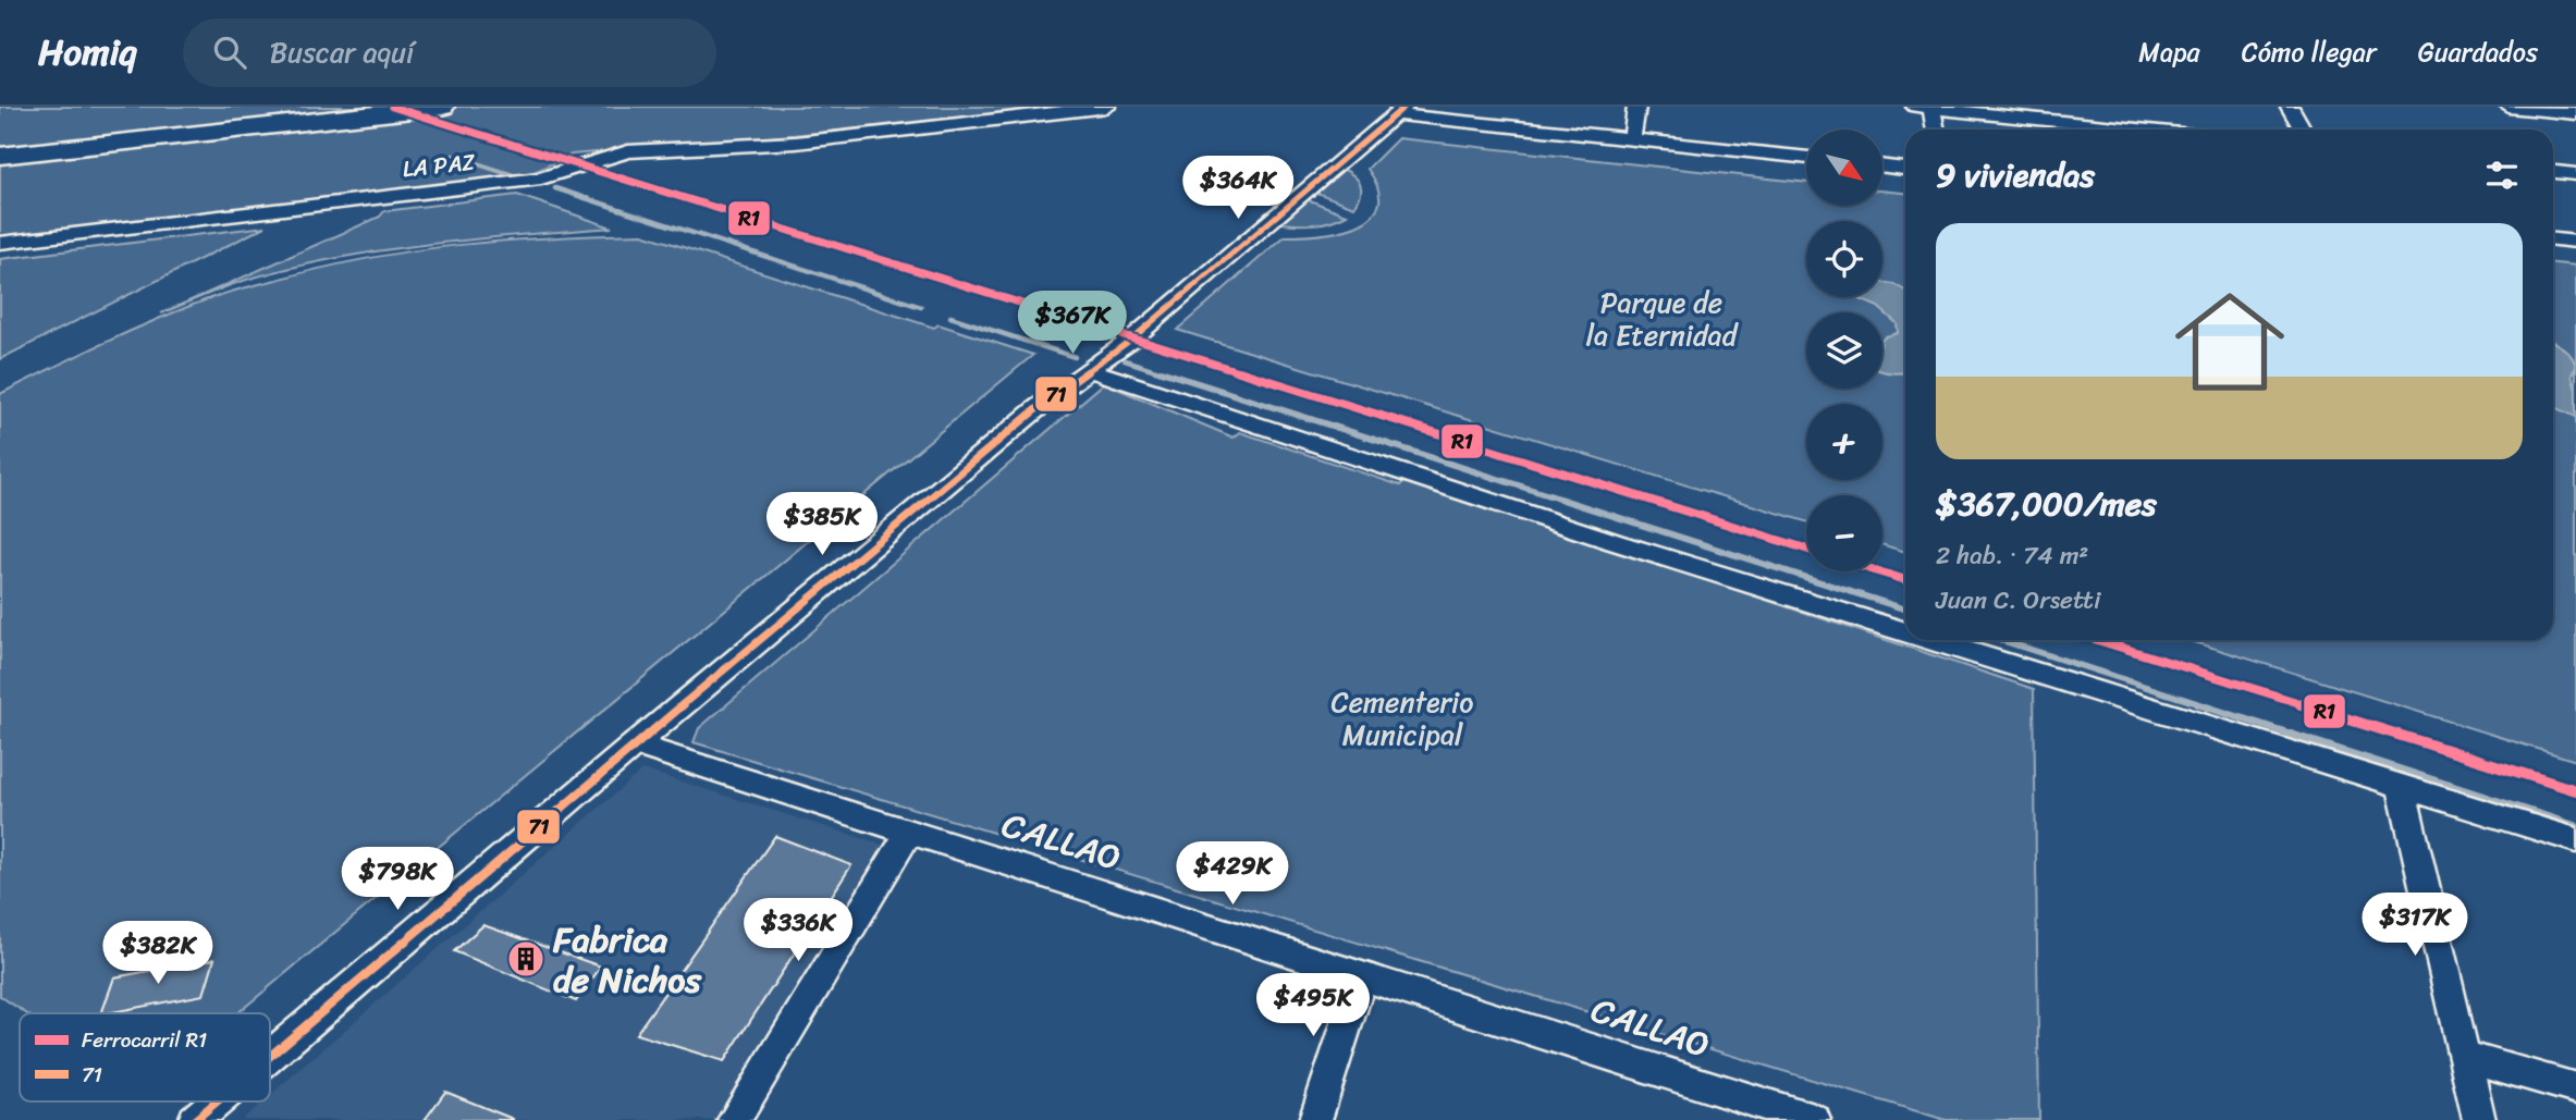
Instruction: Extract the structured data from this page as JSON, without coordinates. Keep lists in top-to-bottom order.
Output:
{
  "streets": {
    "street": ["LA PAZ", "CALLAO"]
  },
  "parks": ["Parque de la Eternidad", "Cementerio Municipal"],
  "places": {
    "building": ["Fabrica de Nichos"]
  },
  "lines": ["rail line R1", "transit line 71"],
  "legend": ["Ferrocarril R1", "71"],
  "north": "bottom right",
  "page": {
    "header": "Homiq",
    "search": "Buscar aquí",
    "nav": ["Mapa", "Cómo llegar", "Guardados"],
    "map_buttons": ["+", "−"],
    "heading": "9 viviendas",
    "price": [
      "$364K",
      "$367K",
      "$385K",
      "$429K",
      "$798K",
      "$317K",
      "$336K",
      "$382K",
      "$495K"
    ],
    "list": [
      {
        "name": "$367,000/mes",
        "note": "2 hab. · 74 m² · Juan C. Orsetti"
      }
    ]
  }
}
